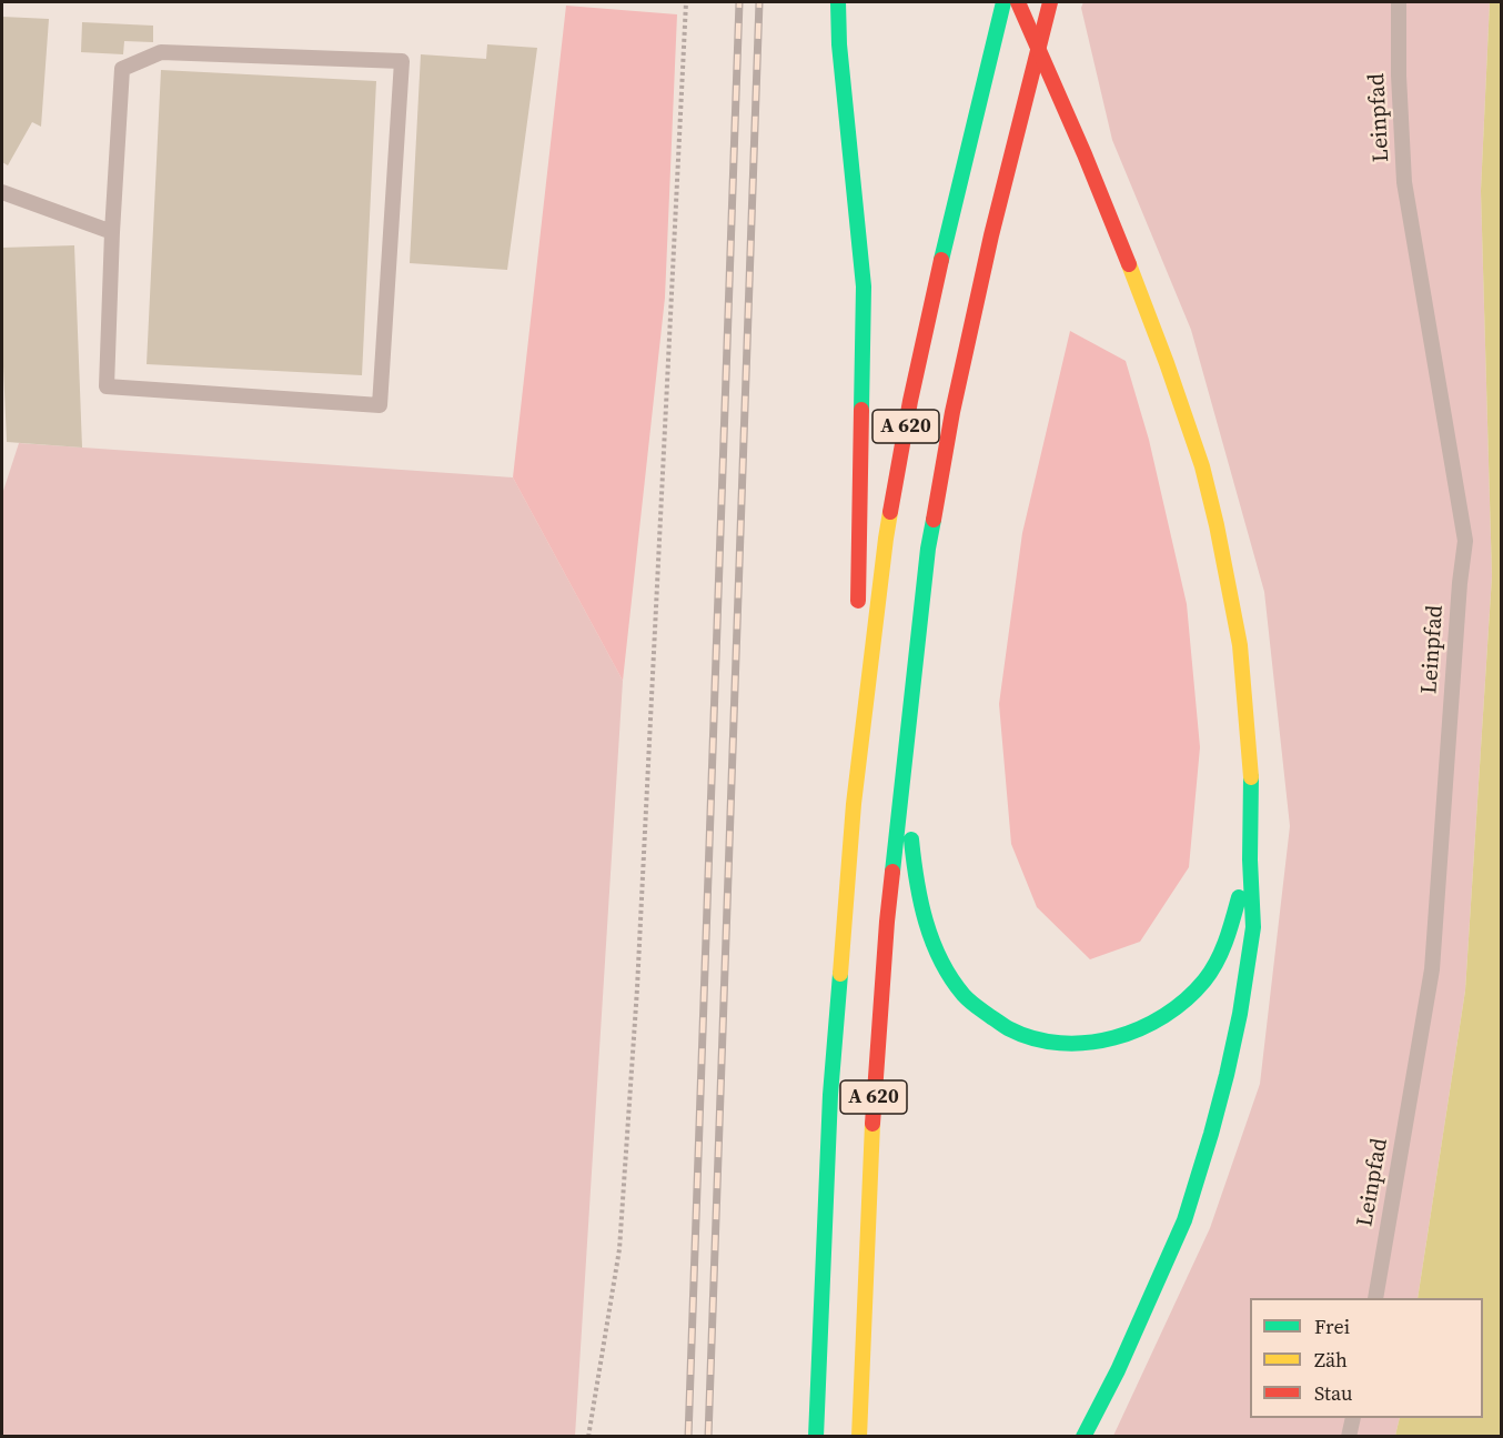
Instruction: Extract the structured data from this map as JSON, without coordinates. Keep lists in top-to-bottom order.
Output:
{
  "streets": {
    "highway": ["A 620"],
    "lane": ["Leinpfad"]
  },
  "legend": ["Frei", "Zäh", "Stau"]
}
